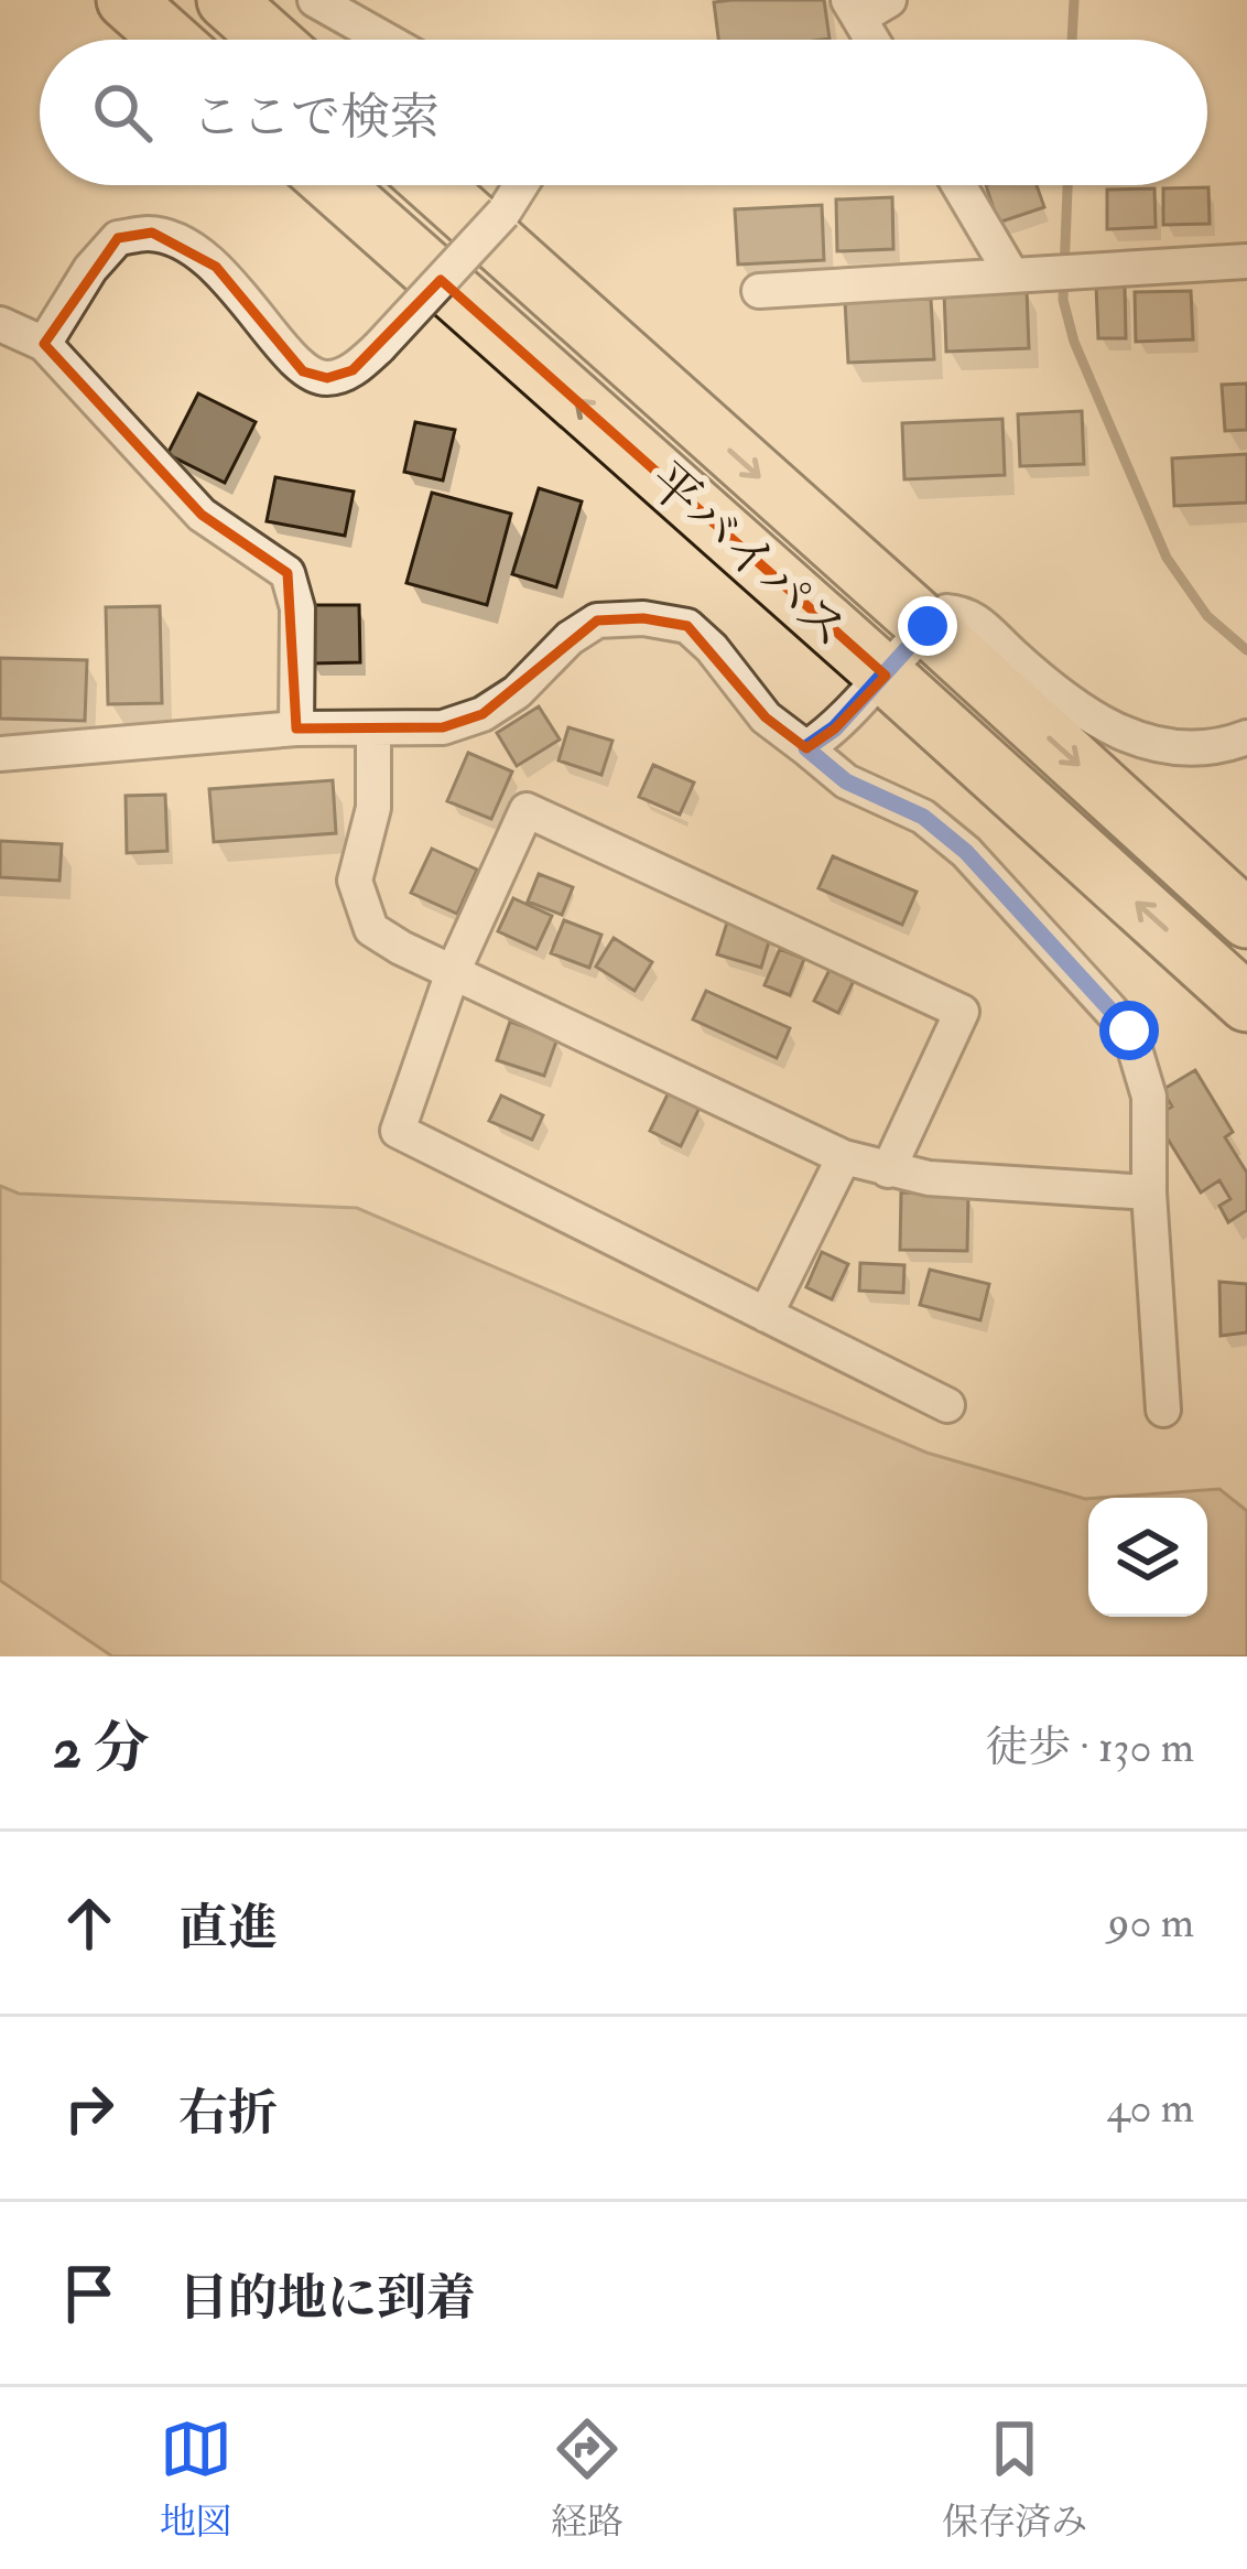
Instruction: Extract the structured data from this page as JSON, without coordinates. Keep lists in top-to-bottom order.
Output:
{
  "streets": {
    "highway": ["平バイパス"]
  },
  "page": {
    "search": "ここで検索",
    "heading": ["2 分", "徒歩 · 130 m"],
    "list": [
      ["直進", "90 m"],
      ["右折", "40 m"],
      "目的地に到着"
    ],
    "nav": ["地図", "経路", "保存済み"]
  }
}
